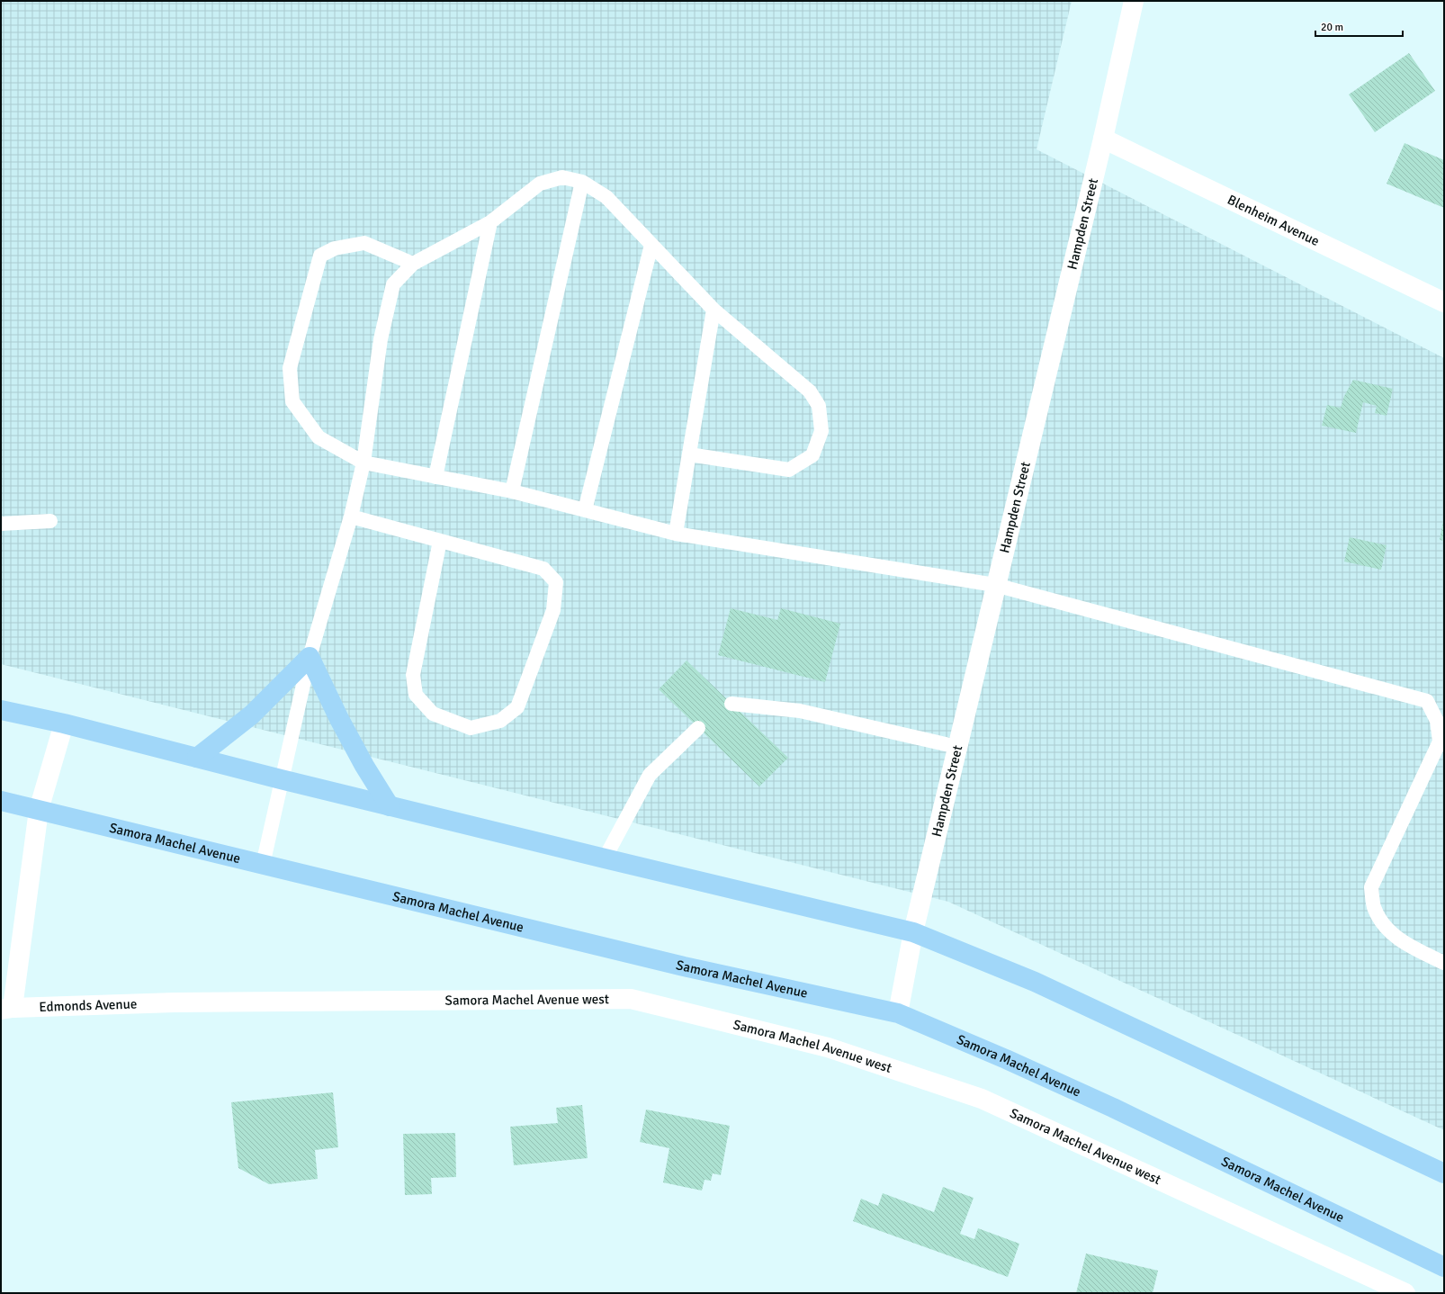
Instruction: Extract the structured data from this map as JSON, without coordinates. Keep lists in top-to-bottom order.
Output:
{
  "streets": {
    "highway": ["Samora Machel Avenue"],
    "street": [
      "Blenheim Avenue",
      "Hampden Street",
      "Samora Machel Avenue west",
      "Edmonds Avenue"
    ]
  },
  "crossings": [
    ["Blenheim Avenue", "Hampden Street"],
    ["Hampden Street", "Samora Machel Avenue"],
    ["Samora Machel Avenue west", "Edmonds Avenue"]
  ],
  "scale_bar": "20 m"
}
